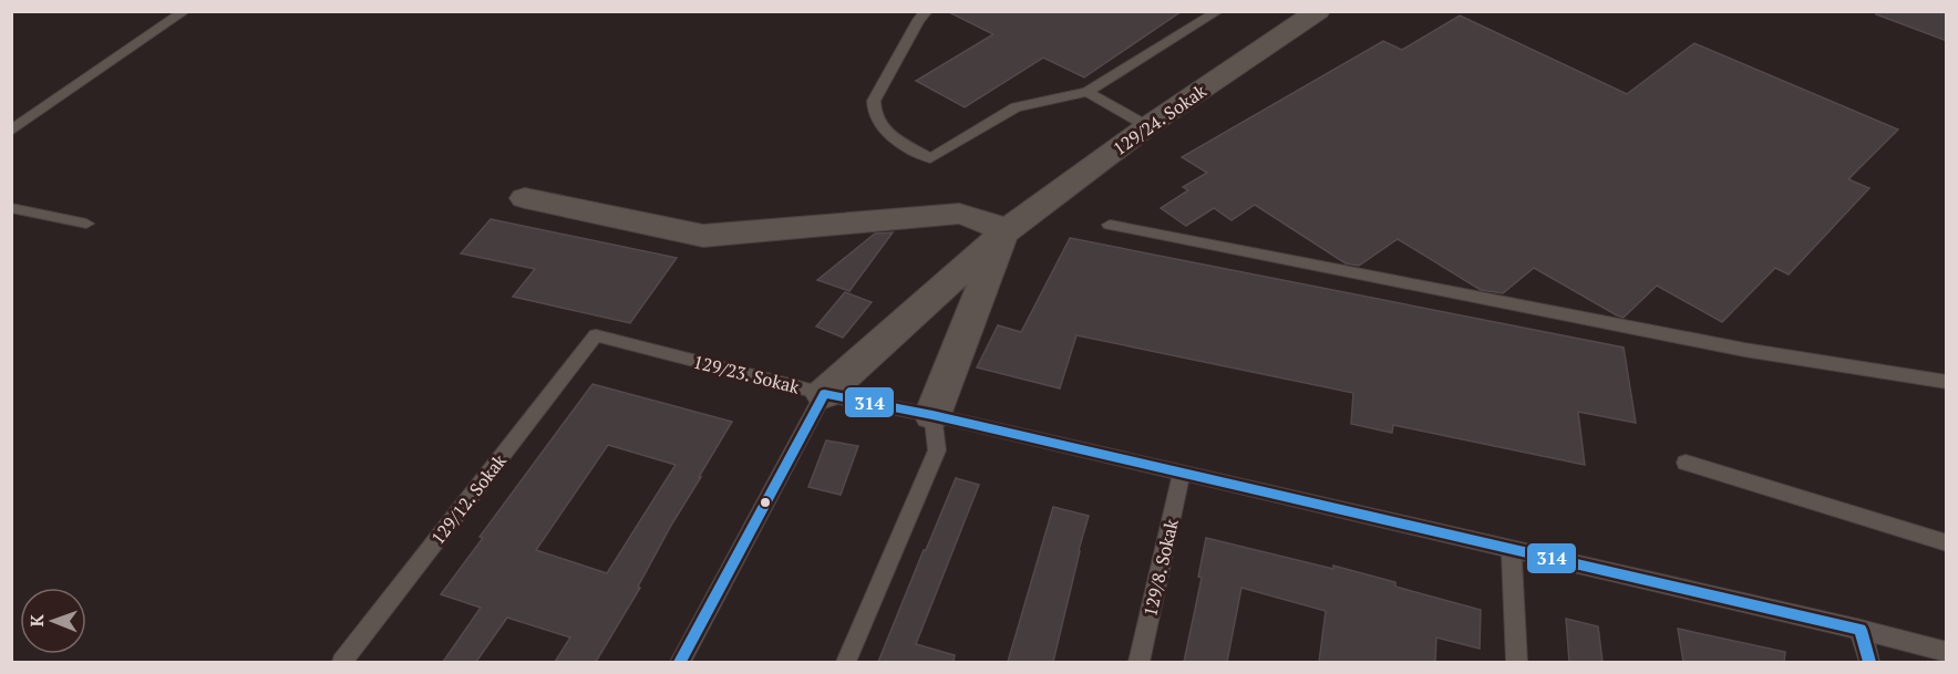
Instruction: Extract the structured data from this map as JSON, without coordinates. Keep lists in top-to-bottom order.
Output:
{
  "streets": {
    "street": ["129/24. Sokak"],
    "lane": ["129/23. Sokak", "129/12. Sokak", "129/8. Sokak"]
  },
  "crossings": [
    ["129/24. Sokak", "129/23. Sokak"],
    ["129/23. Sokak", "129/12. Sokak"],
    ["129/23. Sokak", "129/8. Sokak"]
  ],
  "lines": ["transit line 314"],
  "north": "left"
}
